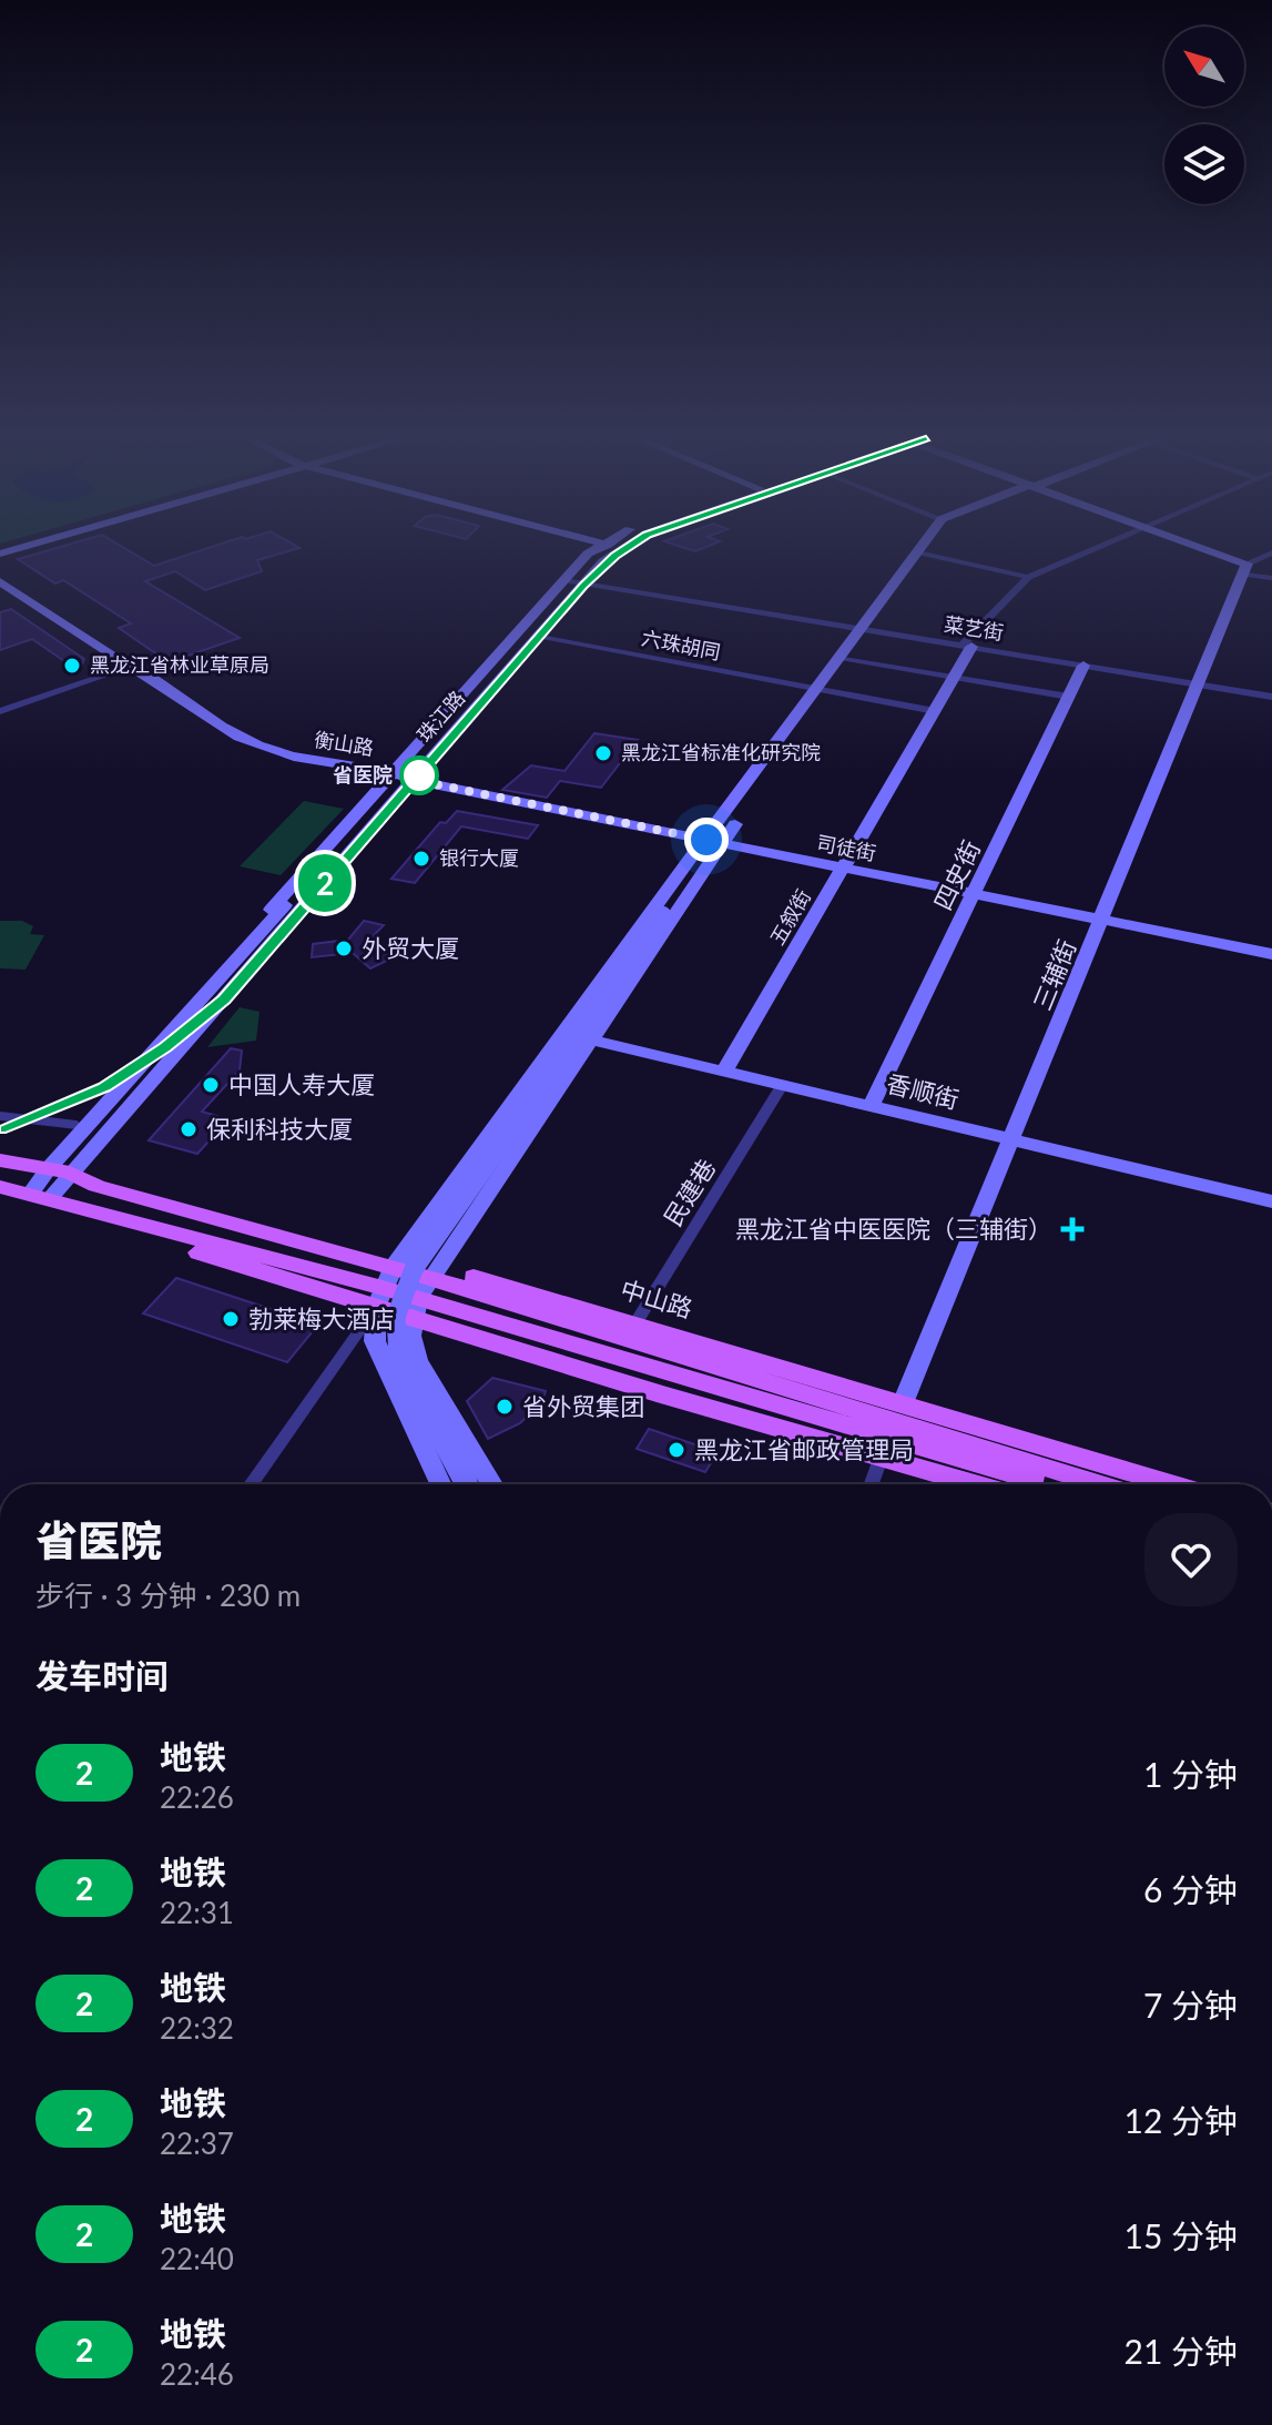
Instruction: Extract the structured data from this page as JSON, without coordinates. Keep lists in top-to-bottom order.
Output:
{
  "streets": {
    "main road": ["中山路"],
    "street": [
      "菜艺街",
      "六珠胡同",
      "珠江路",
      "衡山路",
      "司徒街",
      "四史街",
      "五叙街",
      "三辅街",
      "香顺街",
      "民建巷"
    ]
  },
  "crossings": [
    ["菜艺街", "珠江路"],
    ["菜艺街", "四史街"],
    ["菜艺街", "五叙街"],
    ["菜艺街", "三辅街"],
    ["六珠胡同", "珠江路"],
    ["六珠胡同", "五叙街"],
    ["珠江路", "衡山路"],
    ["珠江路", "司徒街"],
    ["珠江路", "中山路"],
    ["衡山路", "司徒街"],
    ["司徒街", "四史街"],
    ["司徒街", "五叙街"],
    ["司徒街", "三辅街"],
    ["四史街", "香顺街"],
    ["五叙街", "香顺街"],
    ["三辅街", "香顺街"],
    ["三辅街", "中山路"],
    ["香顺街", "民建巷"],
    ["民建巷", "中山路"]
  ],
  "places": {
    "other": [
      "黑龙江省林业草原局",
      "黑龙江省标准化研究院",
      "省医院",
      "银行大厦",
      "外贸大厦",
      "中国人寿大厦",
      "保利科技大厦",
      "勃莱梅大酒店",
      "省外贸集团",
      "黑龙江省邮政管理局"
    ],
    "health": ["黑龙江省中医医院（三辅街）"]
  },
  "lines": ["metro line 2"],
  "north": "top left",
  "page": {
    "on_map": "2",
    "heading": [
      ["省医院", "步行 · 3 分钟 · 230 m"],
      "发车时间"
    ],
    "list": [
      {
        "mark": "2",
        "name": "地铁",
        "note": "22:26",
        "value": "1 分钟"
      },
      {
        "mark": "2",
        "name": "地铁",
        "note": "22:31",
        "value": "6 分钟"
      },
      {
        "mark": "2",
        "name": "地铁",
        "note": "22:32",
        "value": "7 分钟"
      },
      {
        "mark": "2",
        "name": "地铁",
        "note": "22:37",
        "value": "12 分钟"
      },
      {
        "mark": "2",
        "name": "地铁",
        "note": "22:40",
        "value": "15 分钟"
      },
      {
        "mark": "2",
        "name": "地铁",
        "note": "22:46",
        "value": "21 分钟"
      }
    ]
  }
}
